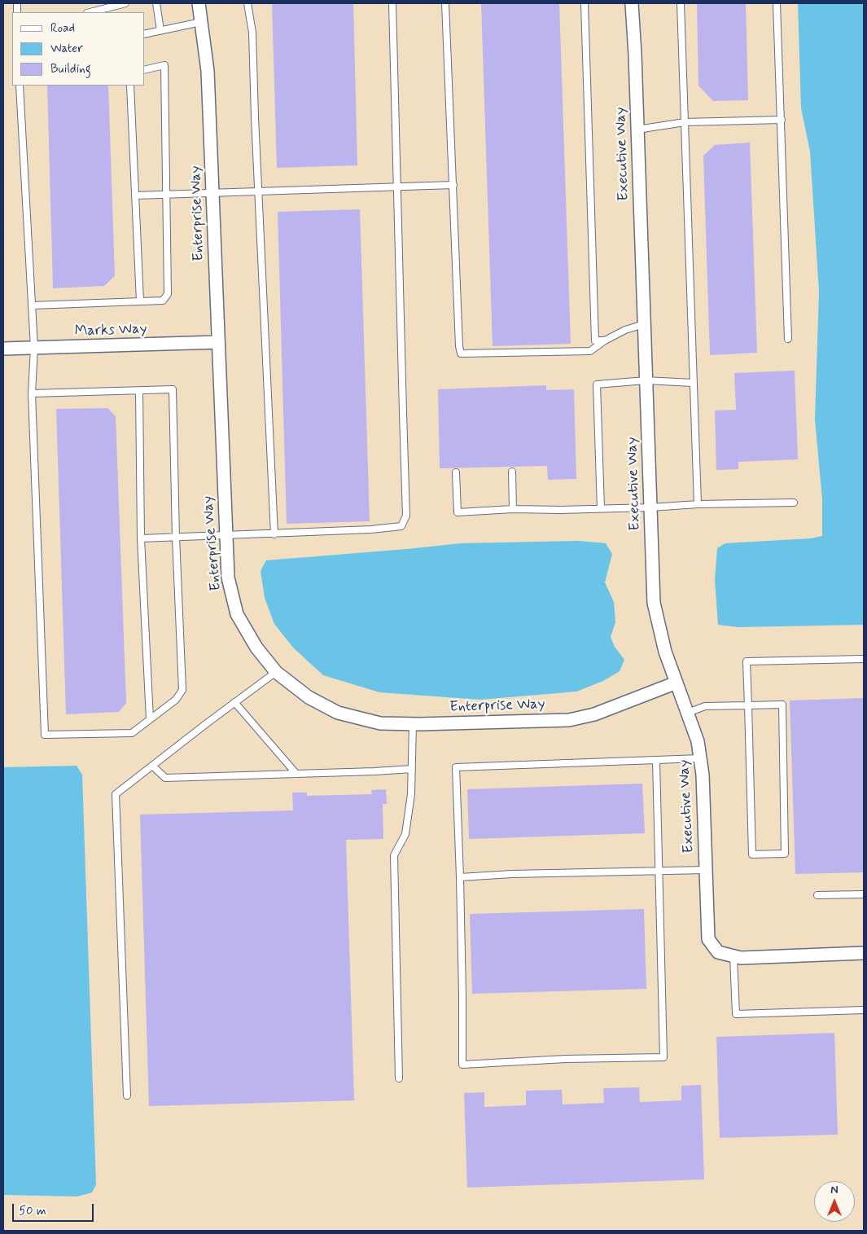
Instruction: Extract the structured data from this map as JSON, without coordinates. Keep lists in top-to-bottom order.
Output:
{
  "streets": {
    "street": ["Executive Way", "Enterprise Way", "Marks Way"]
  },
  "crossings": [
    ["Executive Way", "Enterprise Way"],
    ["Enterprise Way", "Marks Way"]
  ],
  "legend": ["Road", "Water", "Building"],
  "scale_bar": "50 m",
  "north": "top"
}
